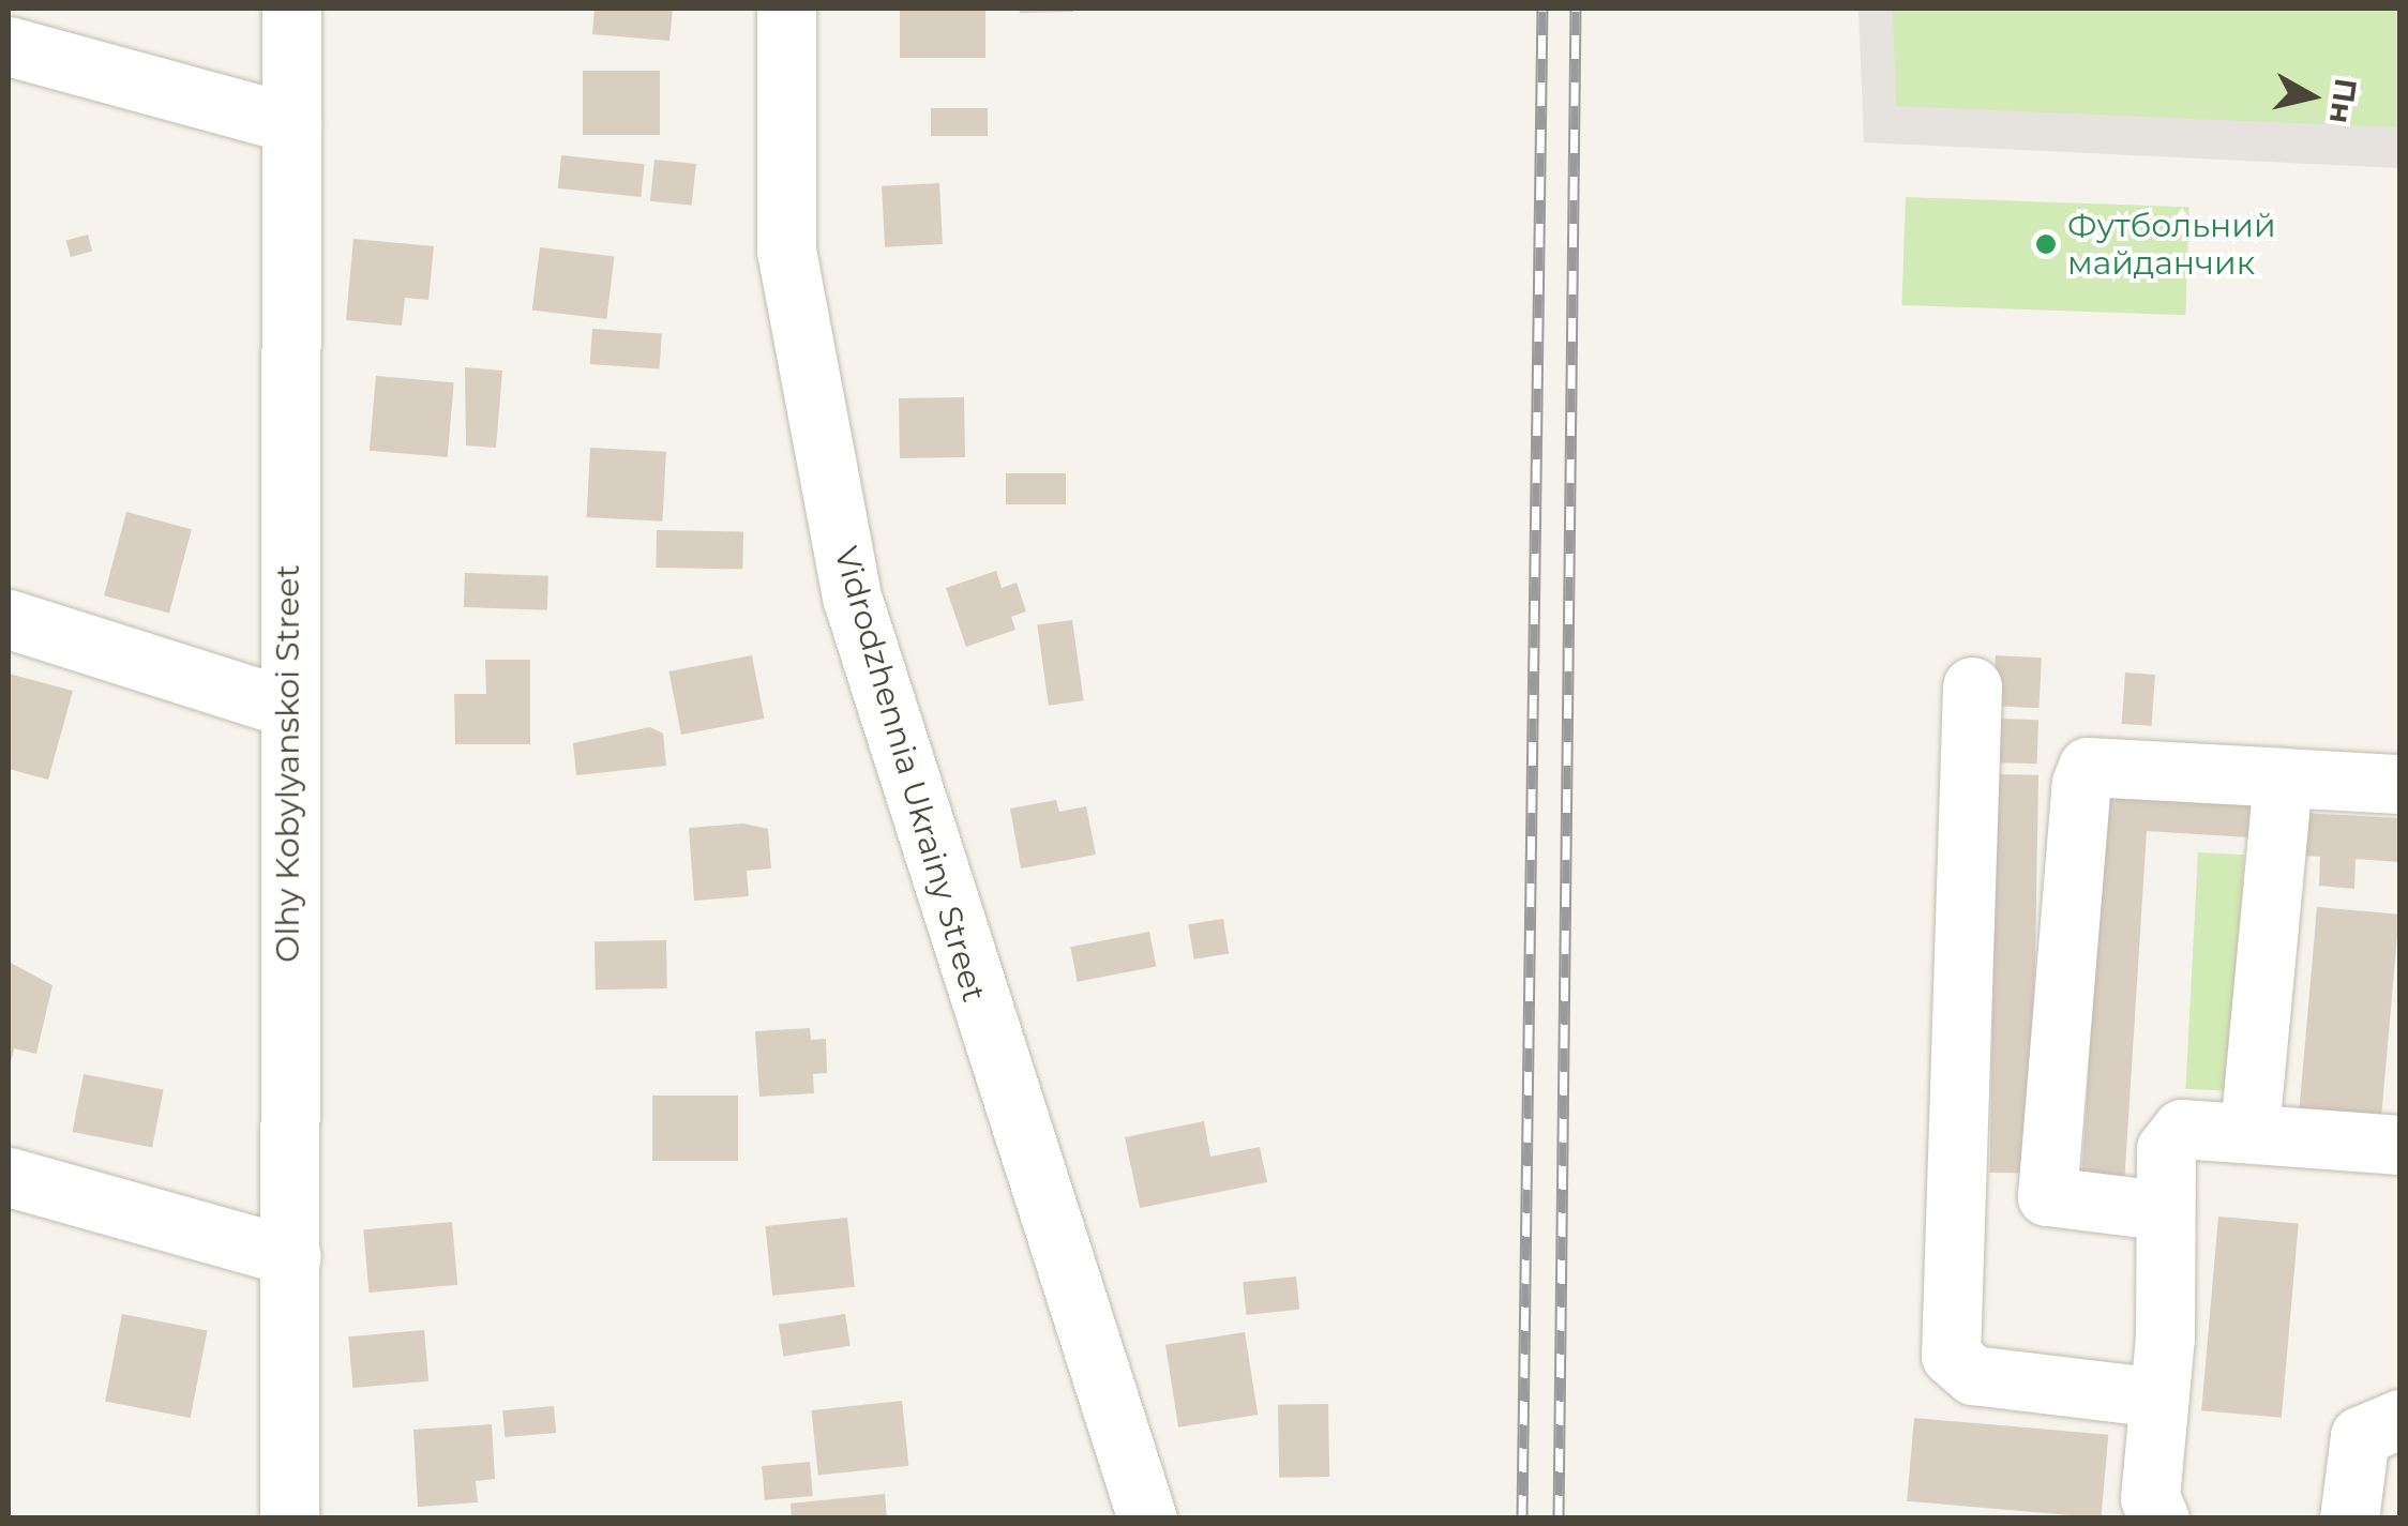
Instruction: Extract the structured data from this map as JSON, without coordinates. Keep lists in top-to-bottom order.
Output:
{
  "streets": {
    "street": ["Olhy Kobylyanskoi Street", "Vidrodzhennia Ukrainy Street"]
  },
  "places": ["Футбольний майданчик"],
  "north": "right"
}
